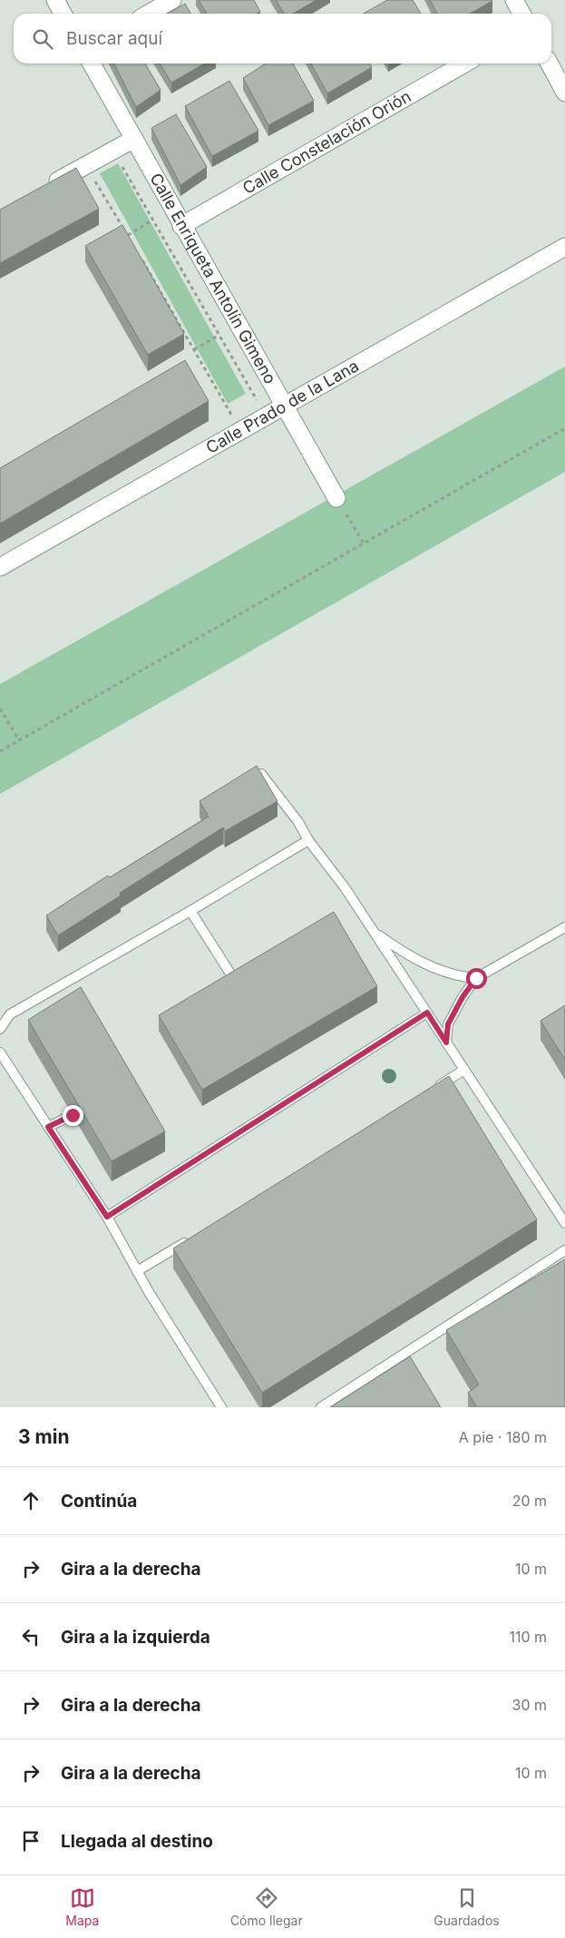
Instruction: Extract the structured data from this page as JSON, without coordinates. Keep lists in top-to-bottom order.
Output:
{
  "streets": {
    "street": ["Calle Constelación Orión", "Calle Enriqueta Antolín Gimeno", "Calle Prado de la Lana"]
  },
  "crossings": [
    ["Calle Constelación Orión", "Calle Enriqueta Antolín Gimeno"],
    ["Calle Enriqueta Antolín Gimeno", "Calle Prado de la Lana"]
  ],
  "page": {
    "search": "Buscar aquí",
    "heading": ["3 min", "A pie · 180 m"],
    "list": [
      ["Continúa", "20 m"],
      ["Gira a la derecha", "10 m"],
      ["Gira a la izquierda", "110 m"],
      ["Gira a la derecha", "30 m"],
      ["Gira a la derecha", "10 m"],
      "Llegada al destino"
    ],
    "nav": ["Mapa", "Cómo llegar", "Guardados"]
  }
}
